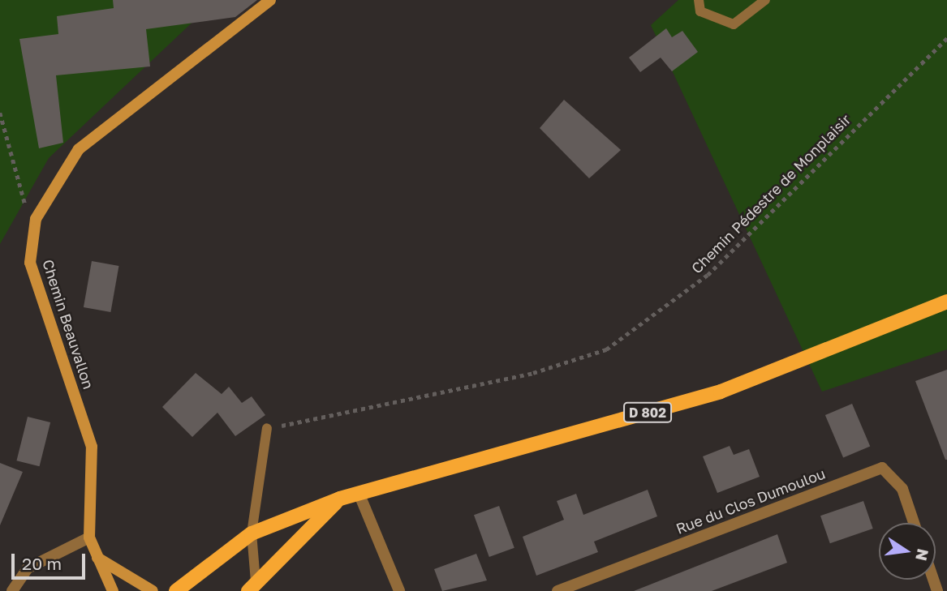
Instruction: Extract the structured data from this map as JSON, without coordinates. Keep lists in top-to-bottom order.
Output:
{
  "streets": {
    "main road": ["D 802"],
    "street": ["Chemin Beauvallon", "Rue du Clos Dumoulou"],
    "path": ["Chemin Pédestre de Monplaisir"]
  },
  "scale_bar": "20 m",
  "north": "right"
}
